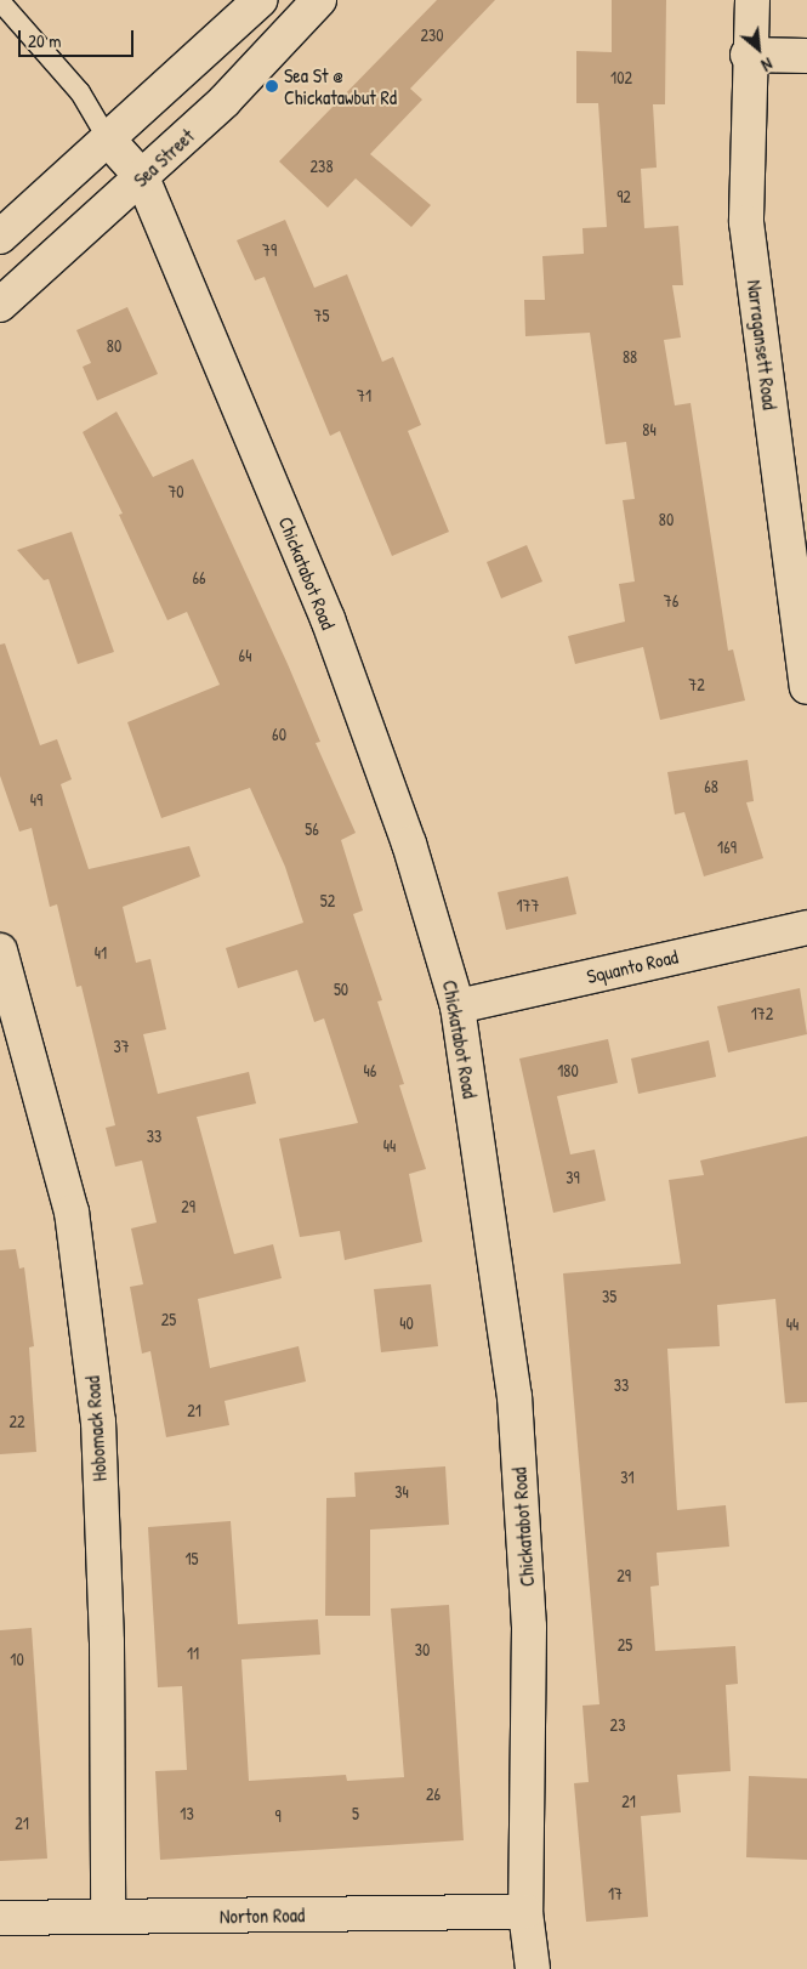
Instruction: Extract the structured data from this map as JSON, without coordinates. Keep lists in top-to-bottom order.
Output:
{
  "streets": {
    "street": [
      "Sea Street",
      "Narragansett Road",
      "Chickatabot Road",
      "Squanto Road",
      "Hobomack Road",
      "Norton Road"
    ]
  },
  "crossings": [
    ["Sea Street", "Chickatabot Road"],
    ["Chickatabot Road", "Squanto Road"],
    ["Chickatabot Road", "Norton Road"],
    ["Hobomack Road", "Norton Road"]
  ],
  "places": ["Sea St @ Chickatawbut Rd"],
  "house_numbers": [
    "230",
    "102",
    "238",
    "92",
    "79",
    "75",
    "80",
    "88",
    "71",
    "84",
    "70",
    "80",
    "66",
    "76",
    "64",
    "72",
    "60",
    "68",
    "49",
    "56",
    "169",
    "52",
    "177",
    "41",
    "50",
    "172",
    "37",
    "46",
    "180",
    "33",
    "44",
    "39",
    "29",
    "35",
    "25",
    "40",
    "44",
    "33",
    "21",
    "22",
    "31",
    "34",
    "15",
    "29",
    "25",
    "30",
    "11",
    "10",
    "23",
    "26",
    "21",
    "13",
    "5",
    "9",
    "21",
    "17"
  ],
  "scale_bar": "20 m",
  "north": "bottom right"
}
